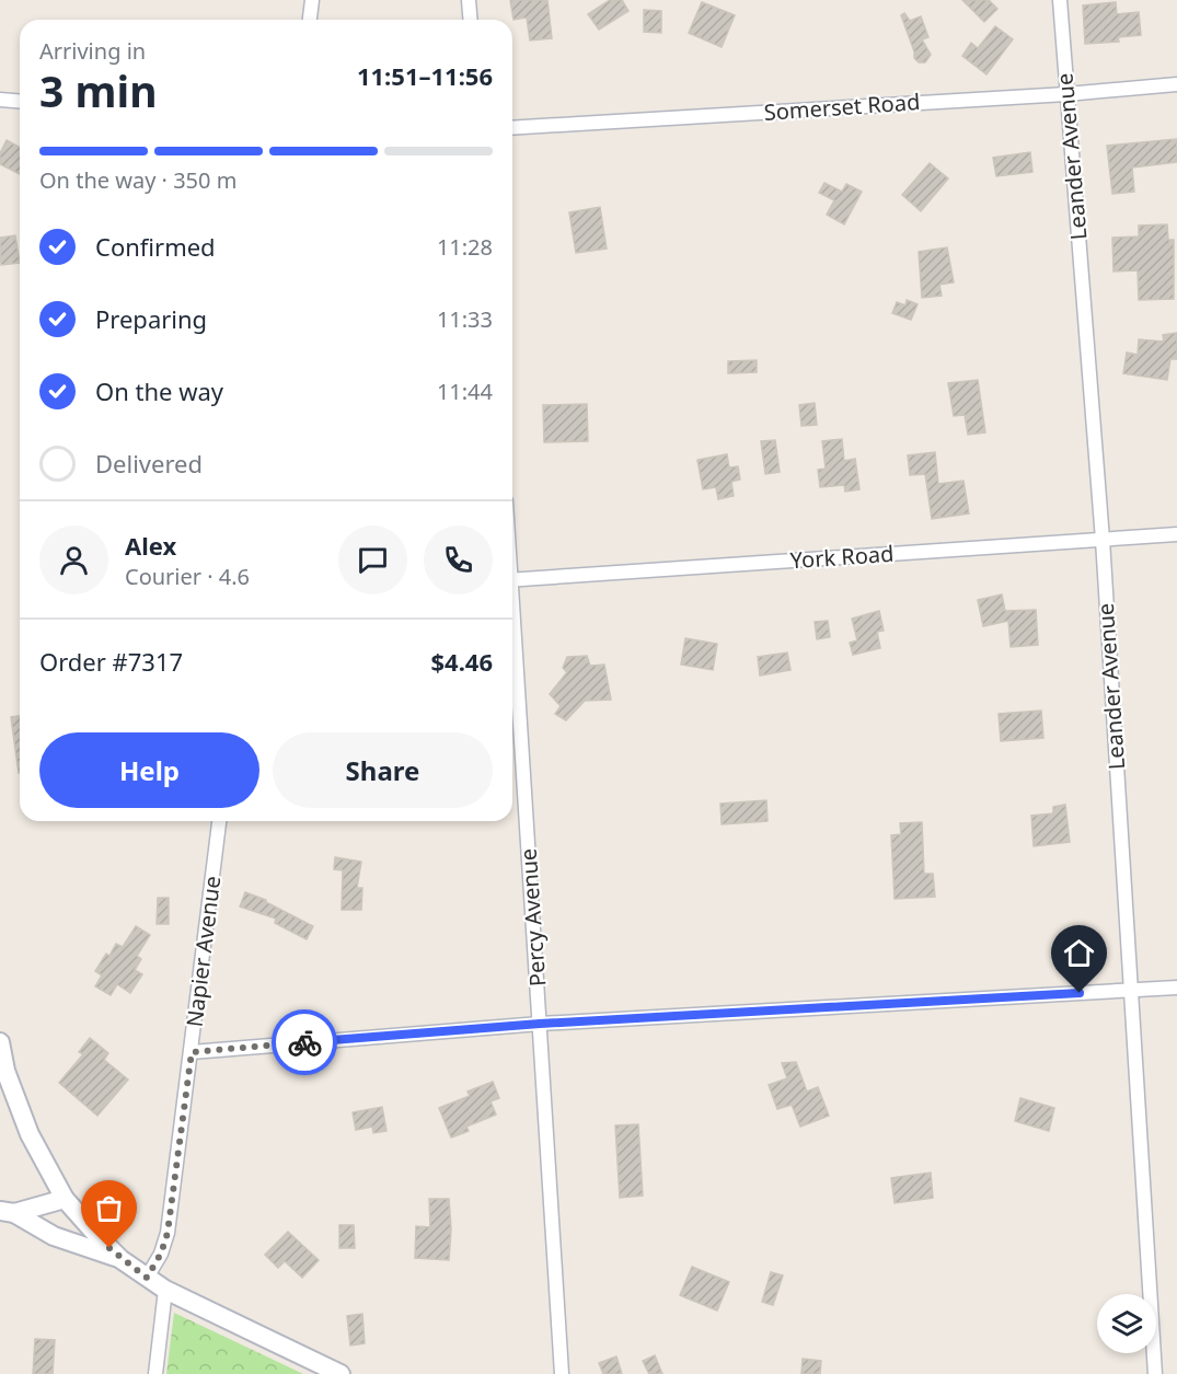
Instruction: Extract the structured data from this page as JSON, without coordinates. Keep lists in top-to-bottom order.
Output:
{
  "streets": {
    "street": [
      "Somerset Road",
      "Leander Avenue",
      "York Road",
      "Percy Avenue",
      "Napier Avenue"
    ]
  },
  "crossings": [
    ["Somerset Road", "Leander Avenue"],
    ["Leander Avenue", "York Road"]
  ],
  "page": {
    "heading": ["3 min", "Arriving in", "11:51–11:56"],
    "panel": [
      "Alex",
      "Courier · 4.6",
      "Order #7317",
      "$4.46"
    ],
    "bar": "On the way · 350 m",
    "list": [
      ["Confirmed", "11:28"],
      ["Preparing", "11:33"],
      ["On the way", "11:44"],
      "Delivered"
    ],
    "buttons": ["Help", "Share"]
  }
}
